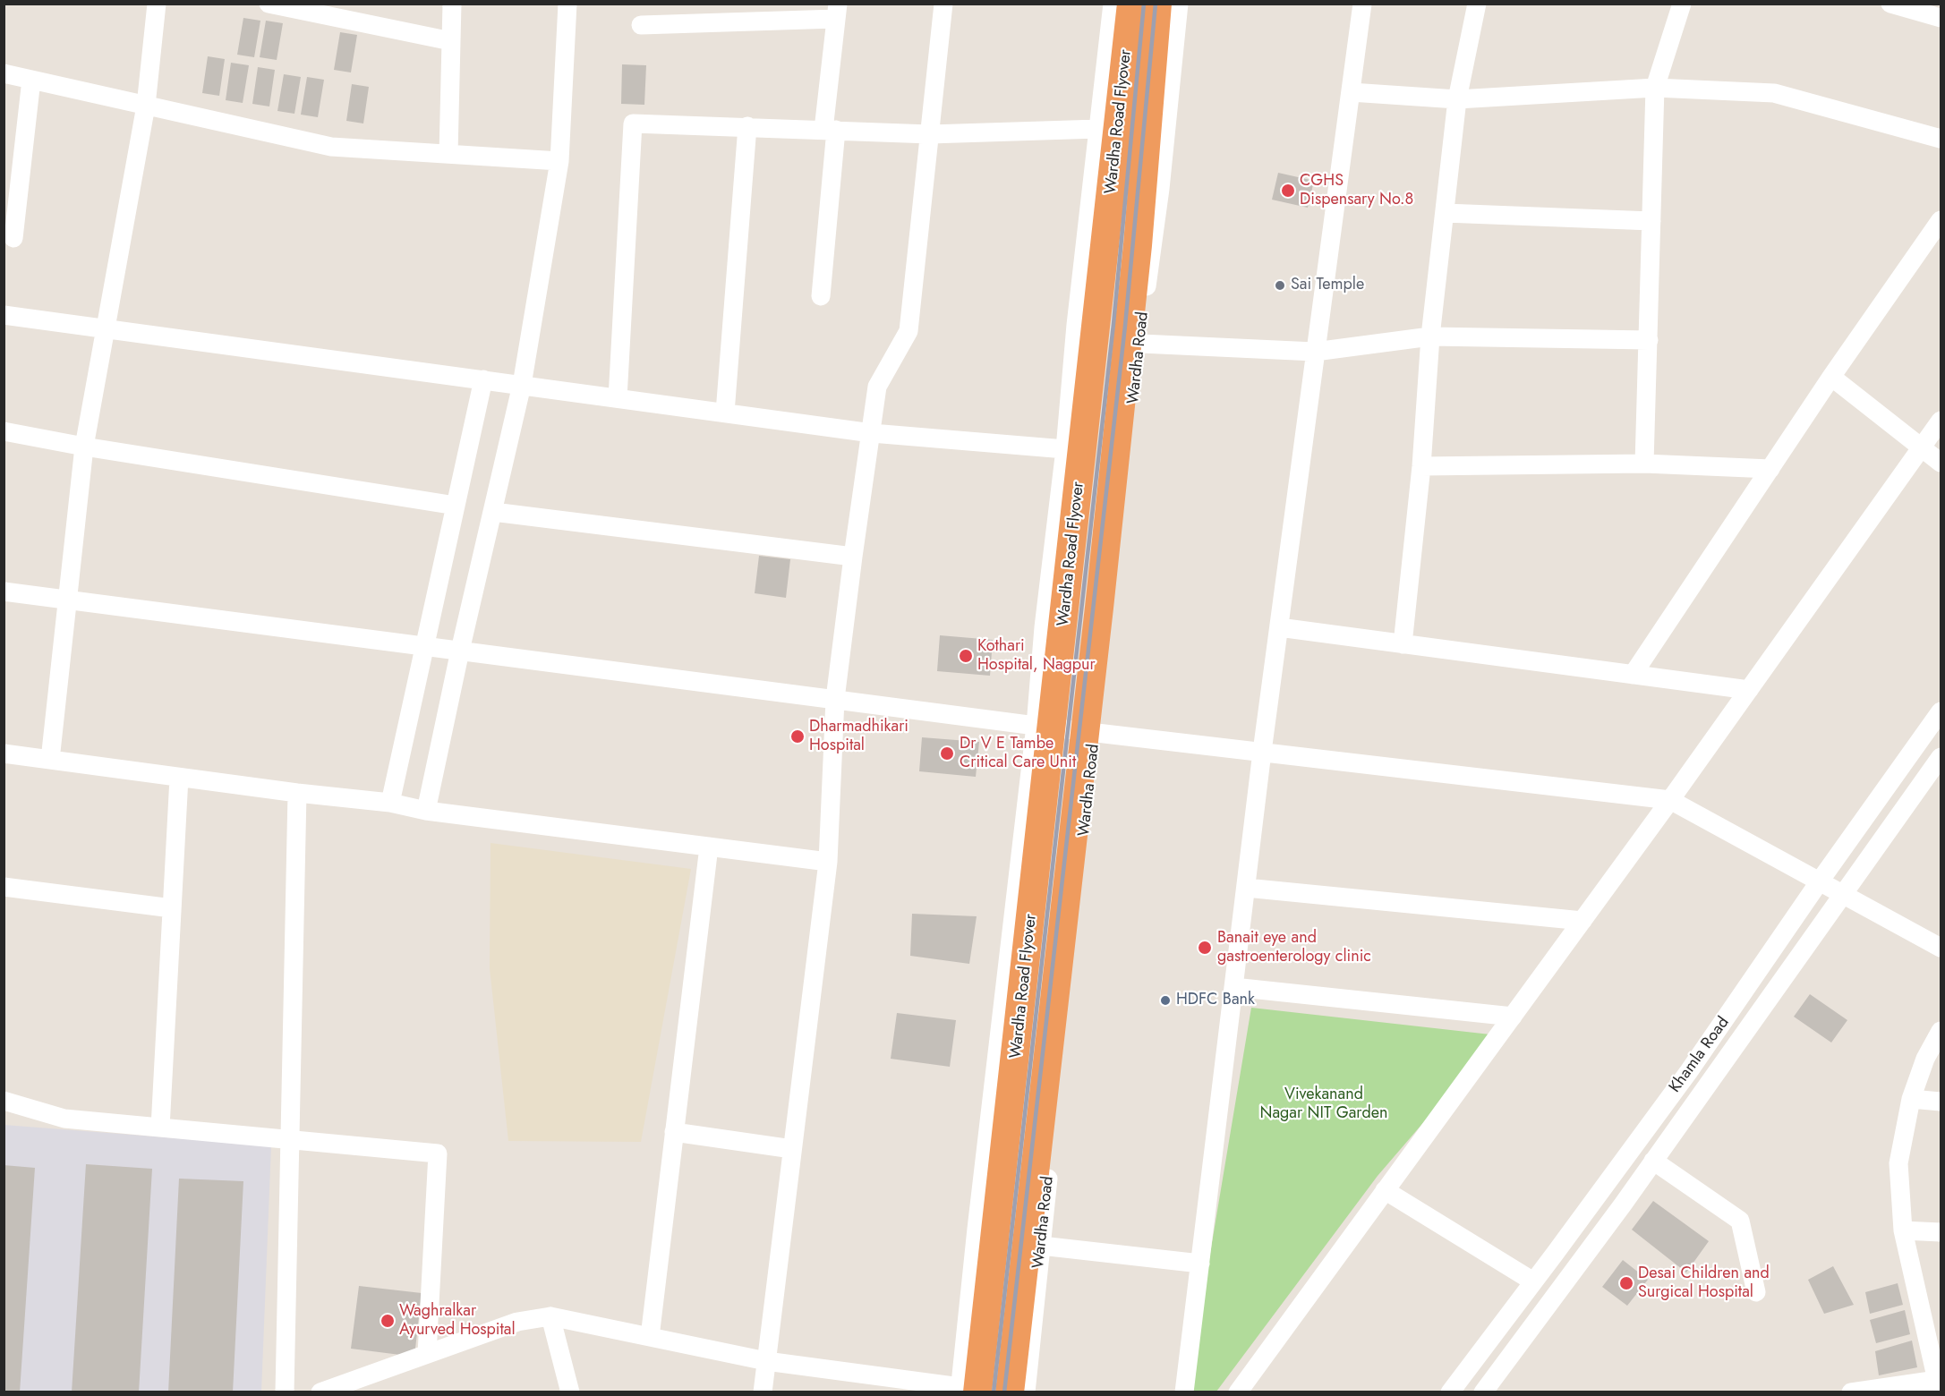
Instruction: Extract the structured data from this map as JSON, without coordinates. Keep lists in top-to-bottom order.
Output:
{
  "streets": {
    "highway": ["Wardha Road Flyover"],
    "street": ["Wardha Road", "Khamla Road"]
  },
  "parks": ["Vivekanand Nagar NIT Garden"],
  "places": [
    "CGHS Dispensary No.8",
    "Sai Temple",
    "Kothari Hospital, Nagpur",
    "Dharmadhikari Hospital",
    "Dr V E Tambe Critical Care Unit",
    "Banait eye and gastroenterology clinic",
    "HDFC Bank",
    "Desai Children and Surgical Hospital",
    "Waghralkar Ayurved Hospital"
  ]
}
